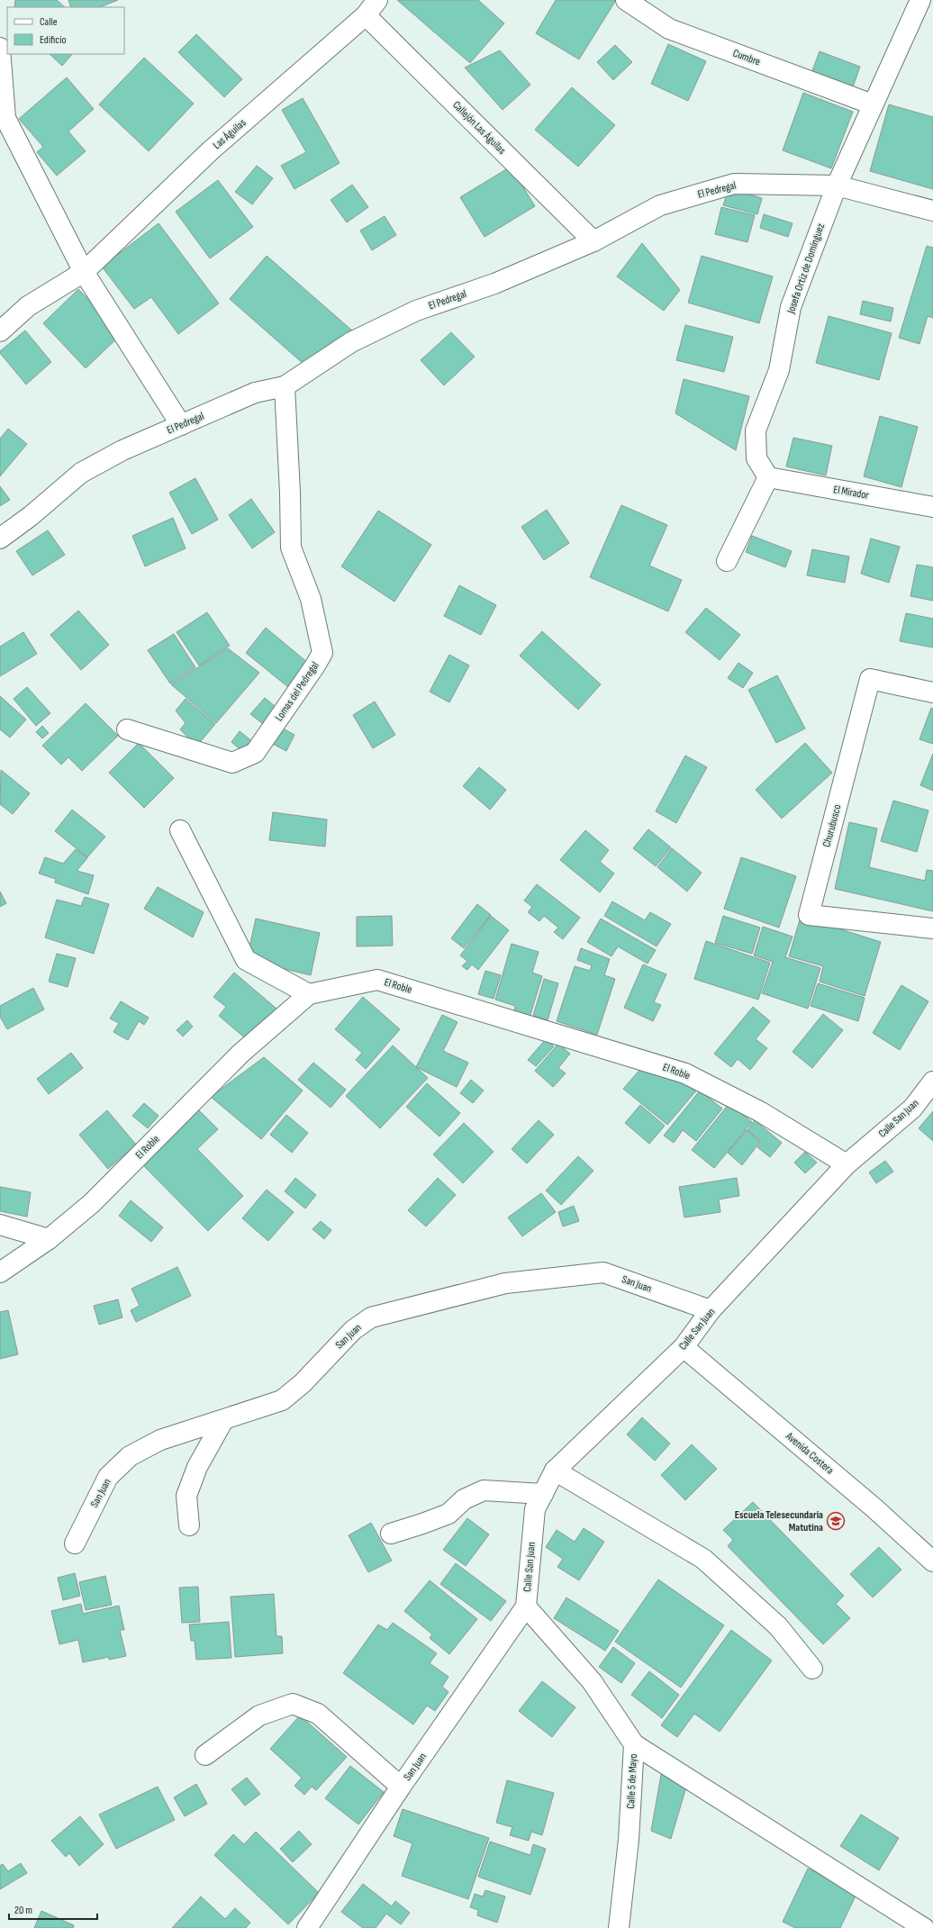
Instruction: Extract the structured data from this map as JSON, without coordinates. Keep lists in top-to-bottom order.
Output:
{
  "streets": {
    "street": [
      "Cumbre",
      "Callejón Las Águilas",
      "Las Águilas",
      "El Pedregal",
      "Josefa Ortiz de Domínguez",
      "El Mirador",
      "Lomas del Pedregal",
      "Churubusco",
      "El Roble",
      "Calle San Juan",
      "San Juan",
      "Avenida Costera",
      "Calle 5 de Mayo"
    ]
  },
  "crossings": [
    ["Cumbre", "Josefa Ortiz de Domínguez"],
    ["Callejón Las Águilas", "Las Águilas"],
    ["Callejón Las Águilas", "El Pedregal"],
    ["El Pedregal", "Josefa Ortiz de Domínguez"],
    ["El Pedregal", "Lomas del Pedregal"],
    ["Josefa Ortiz de Domínguez", "El Mirador"],
    ["El Roble", "Calle San Juan"],
    ["Calle San Juan", "San Juan"],
    ["Calle San Juan", "Avenida Costera"],
    ["Calle San Juan", "Calle 5 de Mayo"],
    ["San Juan", "Calle 5 de Mayo"]
  ],
  "places": {
    "school or university": ["Escuela Telesecundaria Matutina"]
  },
  "legend": ["Calle", "Edificio"],
  "scale_bar": "20 m"
}
